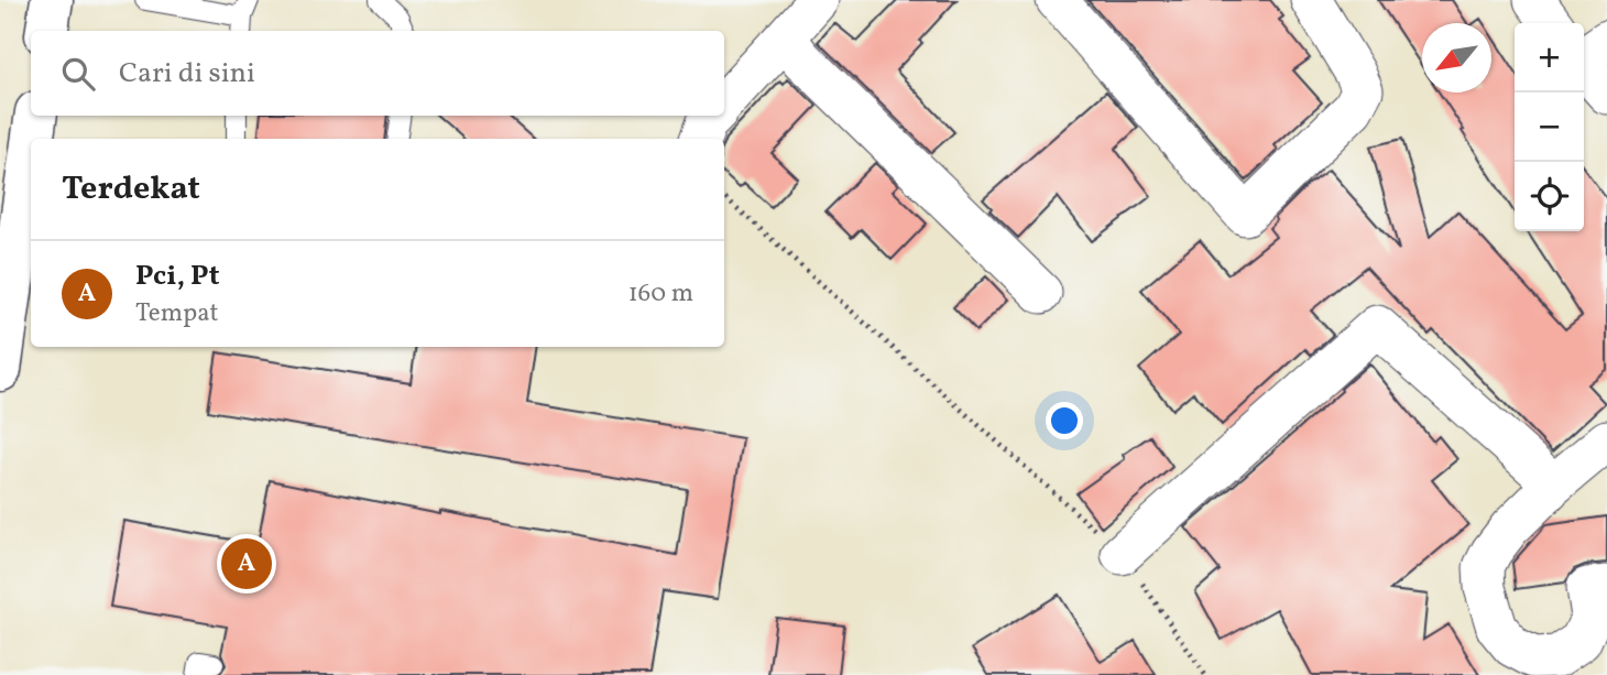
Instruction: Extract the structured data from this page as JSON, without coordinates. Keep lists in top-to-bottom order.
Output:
{
  "north": "bottom left",
  "page": {
    "map_buttons": ["+", "−"],
    "search": "Cari di sini",
    "heading": "Terdekat",
    "list": [
      {
        "mark": "A",
        "name": "Pci, Pt",
        "note": "Tempat",
        "value": "160 m"
      }
    ],
    "pins": "A"
  }
}
